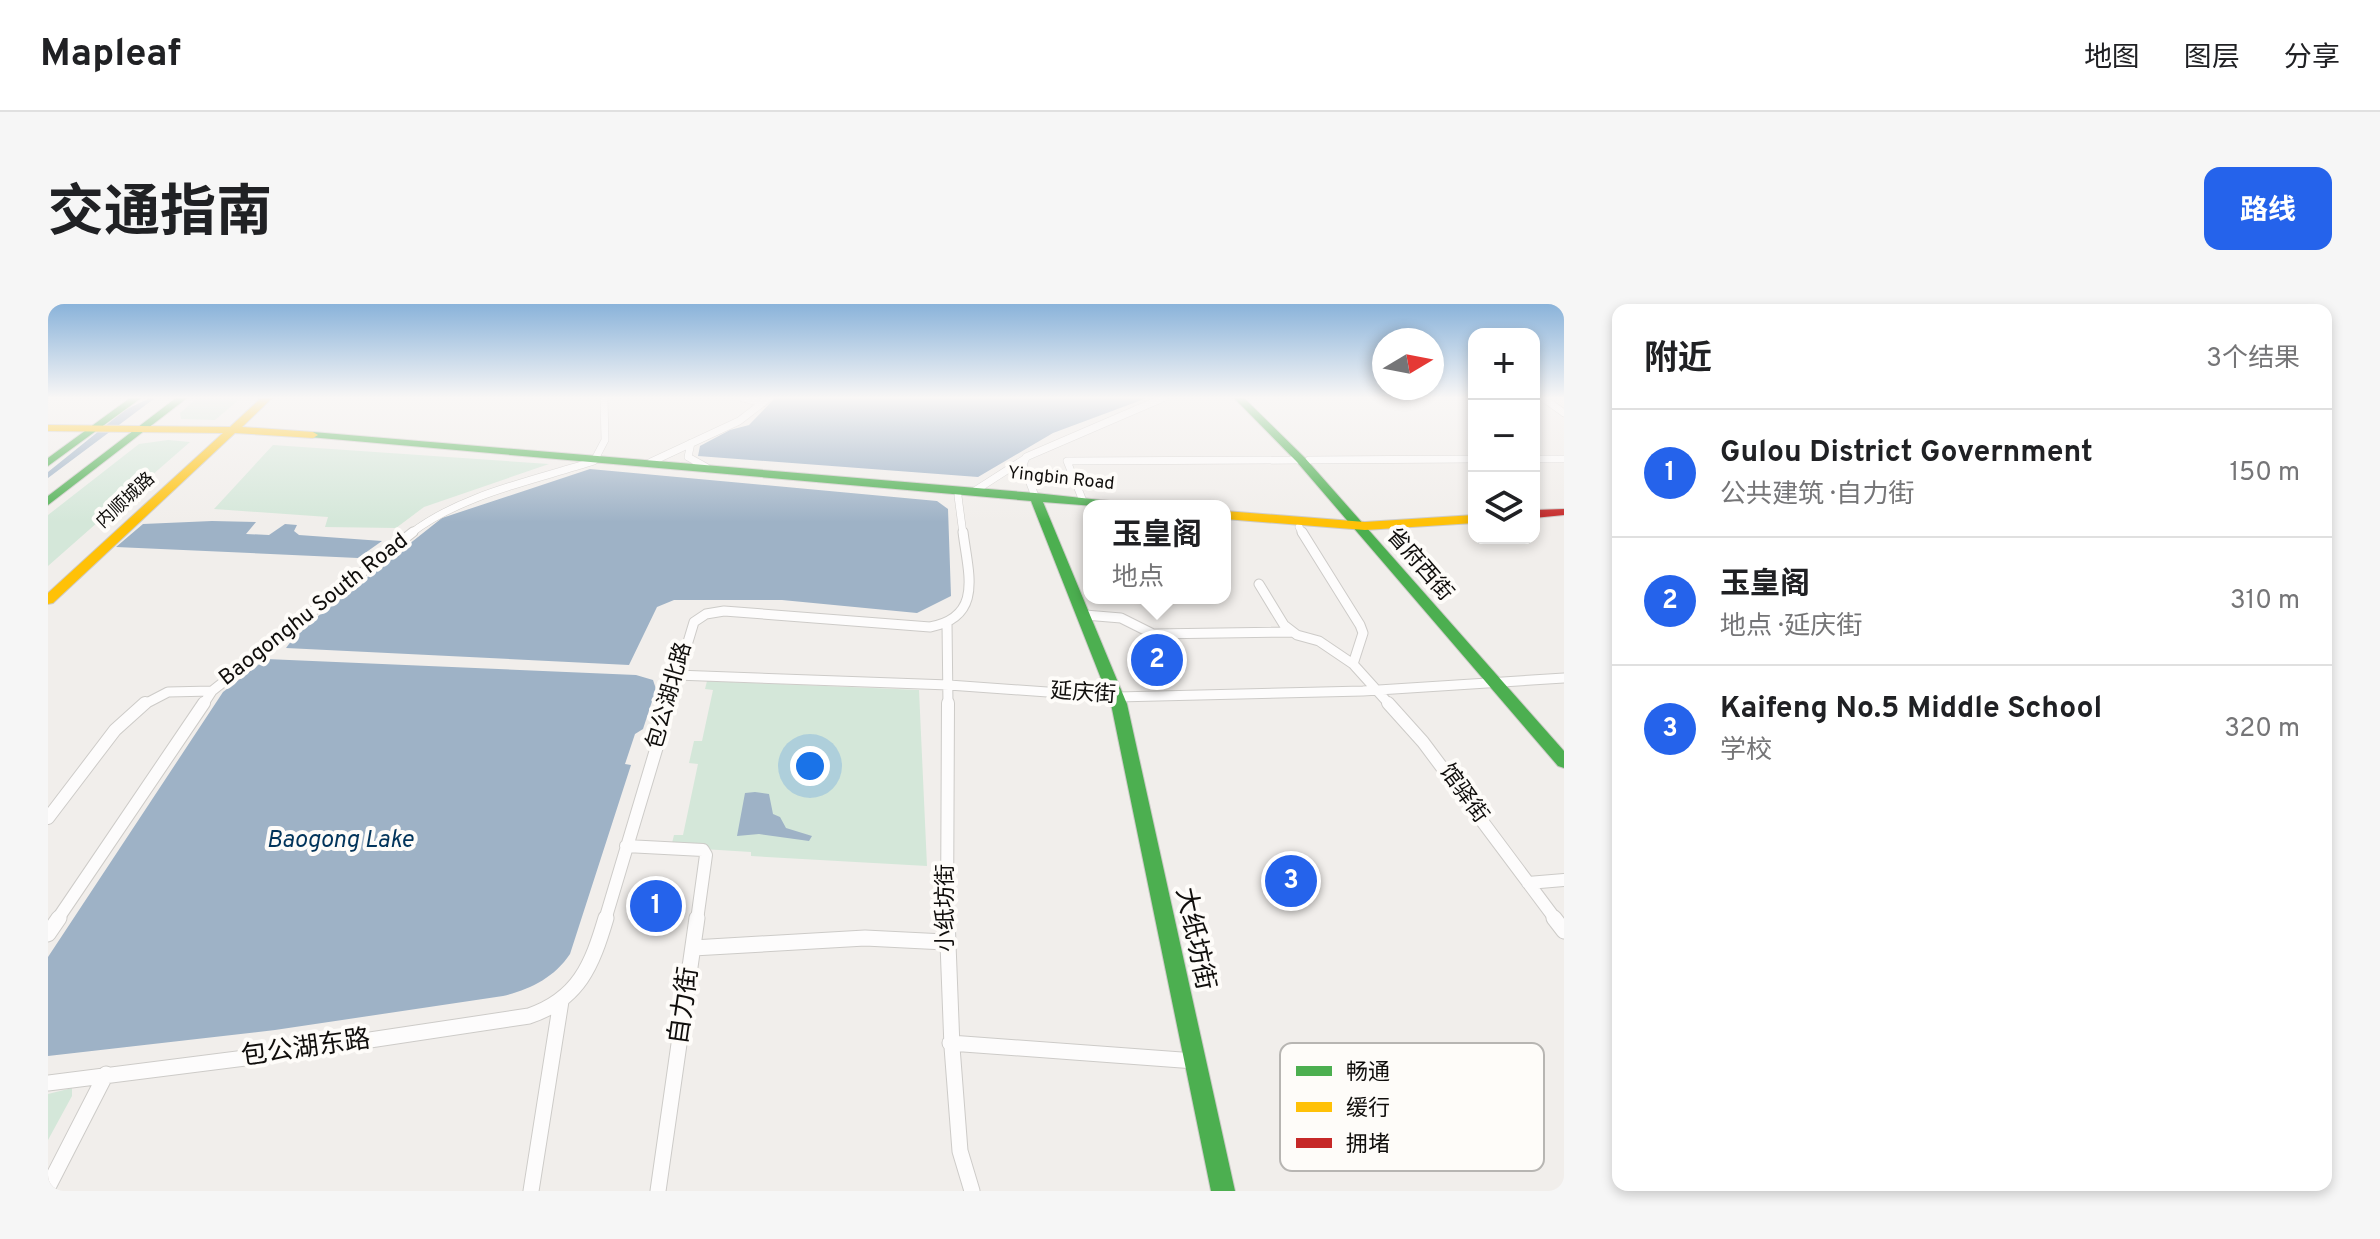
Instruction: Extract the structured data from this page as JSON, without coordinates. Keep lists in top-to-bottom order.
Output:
{
  "streets": {
    "main road": [
      "Yingbin Road",
      "内顺城路",
      "省府西街",
      "大纸坊街"
    ],
    "street": [
      "Baogonghu South Road",
      "延庆街",
      "包公湖北路",
      "馆驿街",
      "小纸坊街",
      "自力街",
      "包公湖东路"
    ]
  },
  "crossings": [
    ["Yingbin Road", "Baogonghu South Road"],
    ["Yingbin Road", "大纸坊街"],
    ["省府西街", "延庆街"],
    ["延庆街", "包公湖北路"],
    ["延庆街", "馆驿街"],
    ["延庆街", "小纸坊街"],
    ["延庆街", "大纸坊街"],
    ["包公湖北路", "小纸坊街"],
    ["包公湖北路", "自力街"],
    ["包公湖北路", "包公湖东路"]
  ],
  "water": ["Baogong Lake"],
  "legend": ["畅通", "缓行", "拥堵"],
  "north": "right",
  "page": {
    "header": "Mapleaf",
    "nav": ["地图", "图层", "分享"],
    "title": "交通指南",
    "buttons": "路线",
    "heading": ["附近", "3个结果"],
    "map_buttons": ["+", "−"],
    "list": [
      {
        "mark": "1",
        "name": "Gulou District Government",
        "note": "公共建筑 · 自力街",
        "value": "150 m"
      },
      {
        "mark": "2",
        "name": "玉皇阁",
        "note": "地点 · 延庆街",
        "value": "310 m"
      },
      {
        "mark": "3",
        "name": "Kaifeng No.5 Middle School",
        "note": "学校",
        "value": "320 m"
      }
    ],
    "popup": ["玉皇阁", "地点"],
    "pins": ["2", "3", "1"]
  }
}
